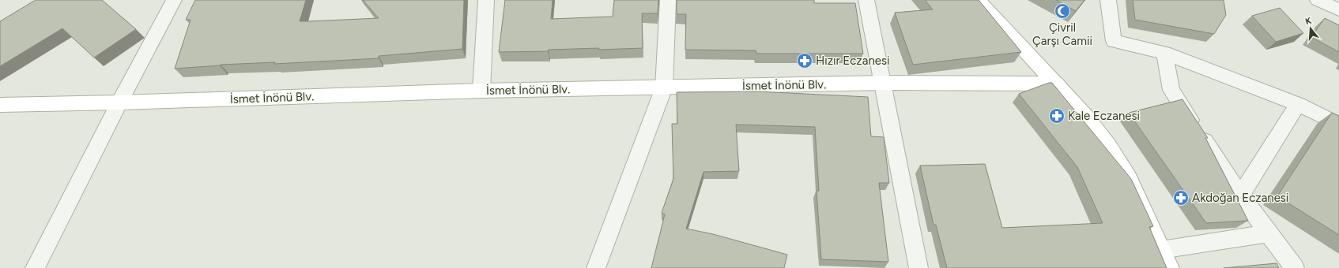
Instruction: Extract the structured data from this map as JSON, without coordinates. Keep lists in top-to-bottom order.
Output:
{
  "streets": {
    "main road": ["İsmet İnönü Blv."]
  },
  "places": {
    "mosque": ["Çivril Çarşı Camii"],
    "pharmacy": ["Hızır Eczanesi", "Kale Eczanesi", "Akdoğan Eczanesi"]
  },
  "north": "top"
}
